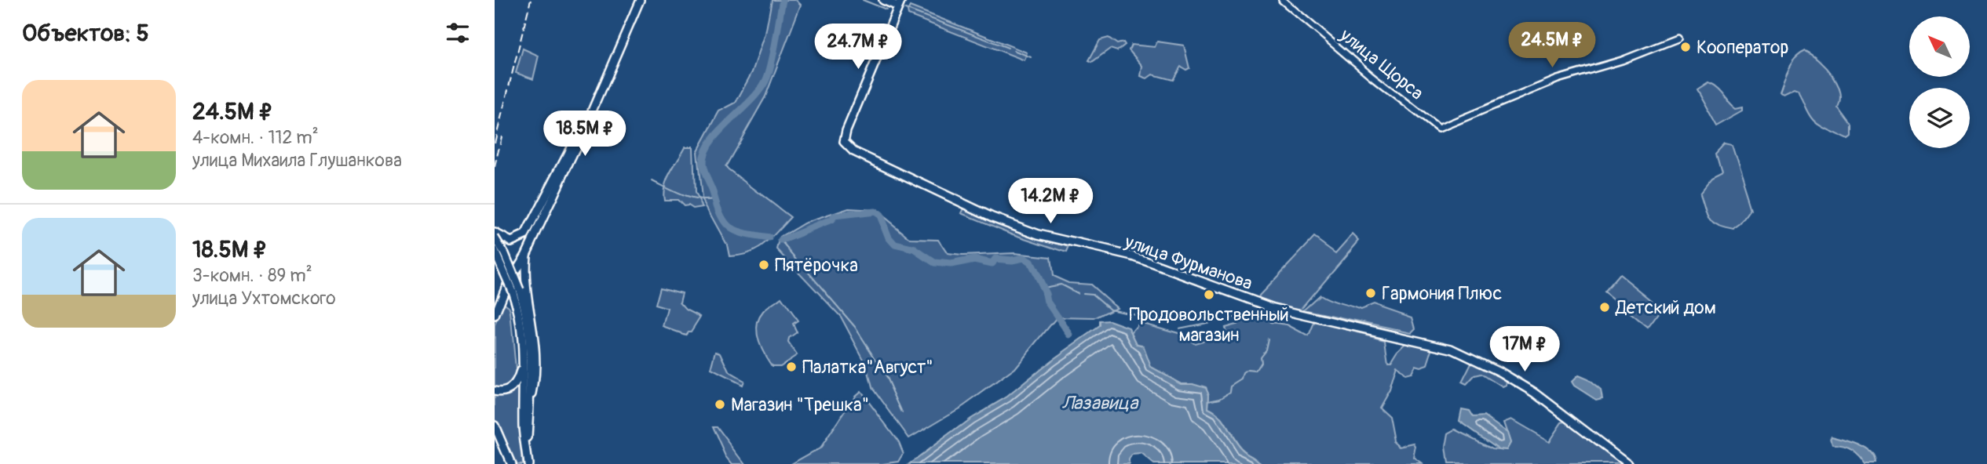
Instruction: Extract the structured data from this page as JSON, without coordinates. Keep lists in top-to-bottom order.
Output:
{
  "streets": {
    "main road": ["улица Фурманова"],
    "street": ["улица Щорса"]
  },
  "water": ["Лазавица"],
  "places": [
    "Кооператор",
    "Пятёрочка",
    "Гармония Плюс",
    "Продовольственный магазин",
    "Детский дом",
    "Палатка\"Август\"",
    "Магазин \"Трешка\""
  ],
  "north": "top left",
  "page": {
    "heading": "Объектов: 5",
    "price": [
      "24.5M ₽",
      "24.7M ₽",
      "18.5M ₽",
      "14.2M ₽",
      "17M ₽"
    ],
    "list": [
      {
        "name": "24.5M ₽",
        "note": "4-комн. · 112 m² · улица Михаила Глушанкова"
      },
      {
        "name": "18.5M ₽",
        "note": "3-комн. · 89 m² · улица Ухтомского"
      }
    ]
  }
}
